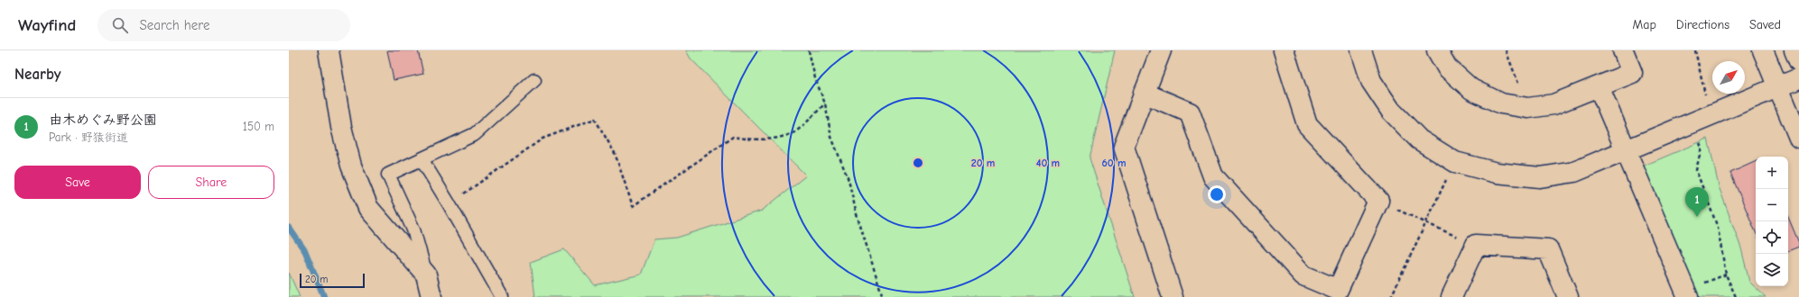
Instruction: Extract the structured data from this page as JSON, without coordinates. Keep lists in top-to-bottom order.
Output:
{
  "scale_bar": "20 m",
  "north": "top right",
  "page": {
    "header": "Wayfind",
    "search": "Search here",
    "nav": ["Map", "Directions", "Saved"],
    "heading": "Nearby",
    "list": [
      {
        "mark": "1",
        "name": "由木めぐみ野公園",
        "note": "Park · 野猿街道",
        "value": "150 m"
      }
    ],
    "buttons": ["Save", "Share"],
    "map_buttons": ["+", "−"],
    "pins": "1",
    "scale": "20 m"
  },
  "rings": ["20 m", "40 m", "60 m"]
}
